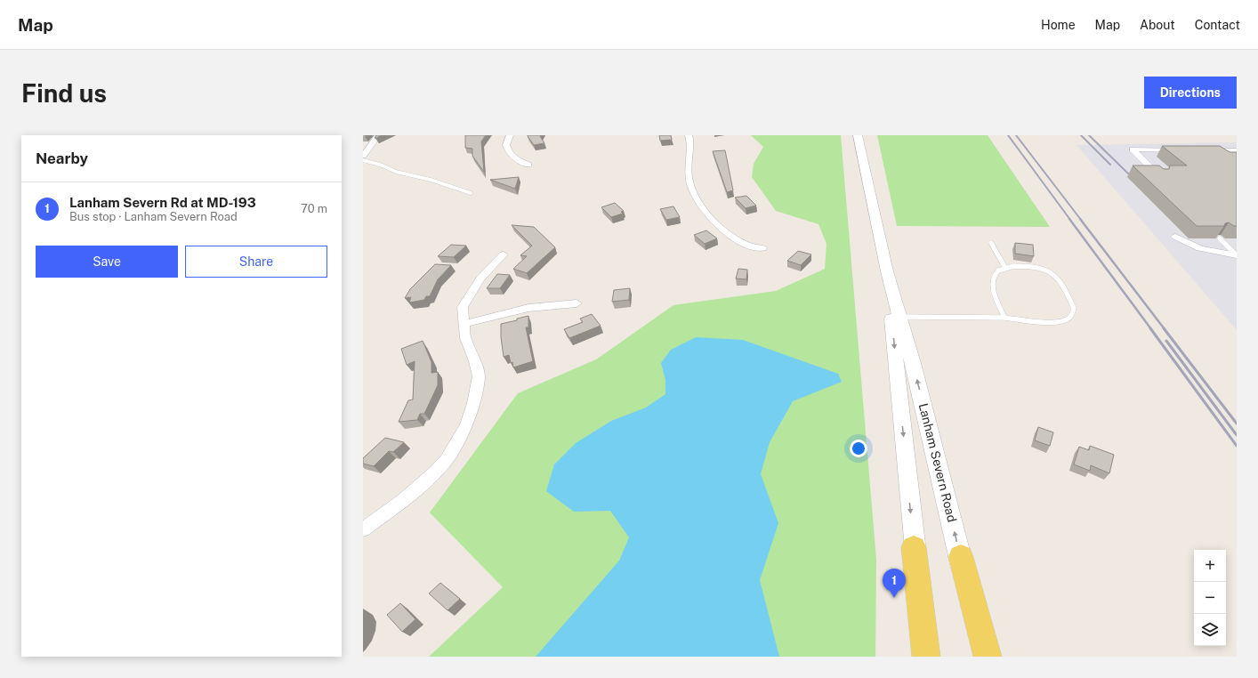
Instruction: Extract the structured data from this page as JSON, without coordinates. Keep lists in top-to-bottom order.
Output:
{
  "streets": {
    "main road": ["Lanham Severn Road"]
  },
  "page": {
    "header": "Map",
    "nav": [
      "Home",
      "Map",
      "About",
      "Contact"
    ],
    "buttons": [
      "Directions",
      ["Save", "Share"]
    ],
    "title": "Find us",
    "heading": "Nearby",
    "list": [
      {
        "mark": "1",
        "name": "Lanham Severn Rd at MD-193",
        "note": "Bus stop · Lanham Severn Road",
        "value": "70 m"
      }
    ],
    "map_buttons": ["+", "−"],
    "pins": "1"
  }
}
